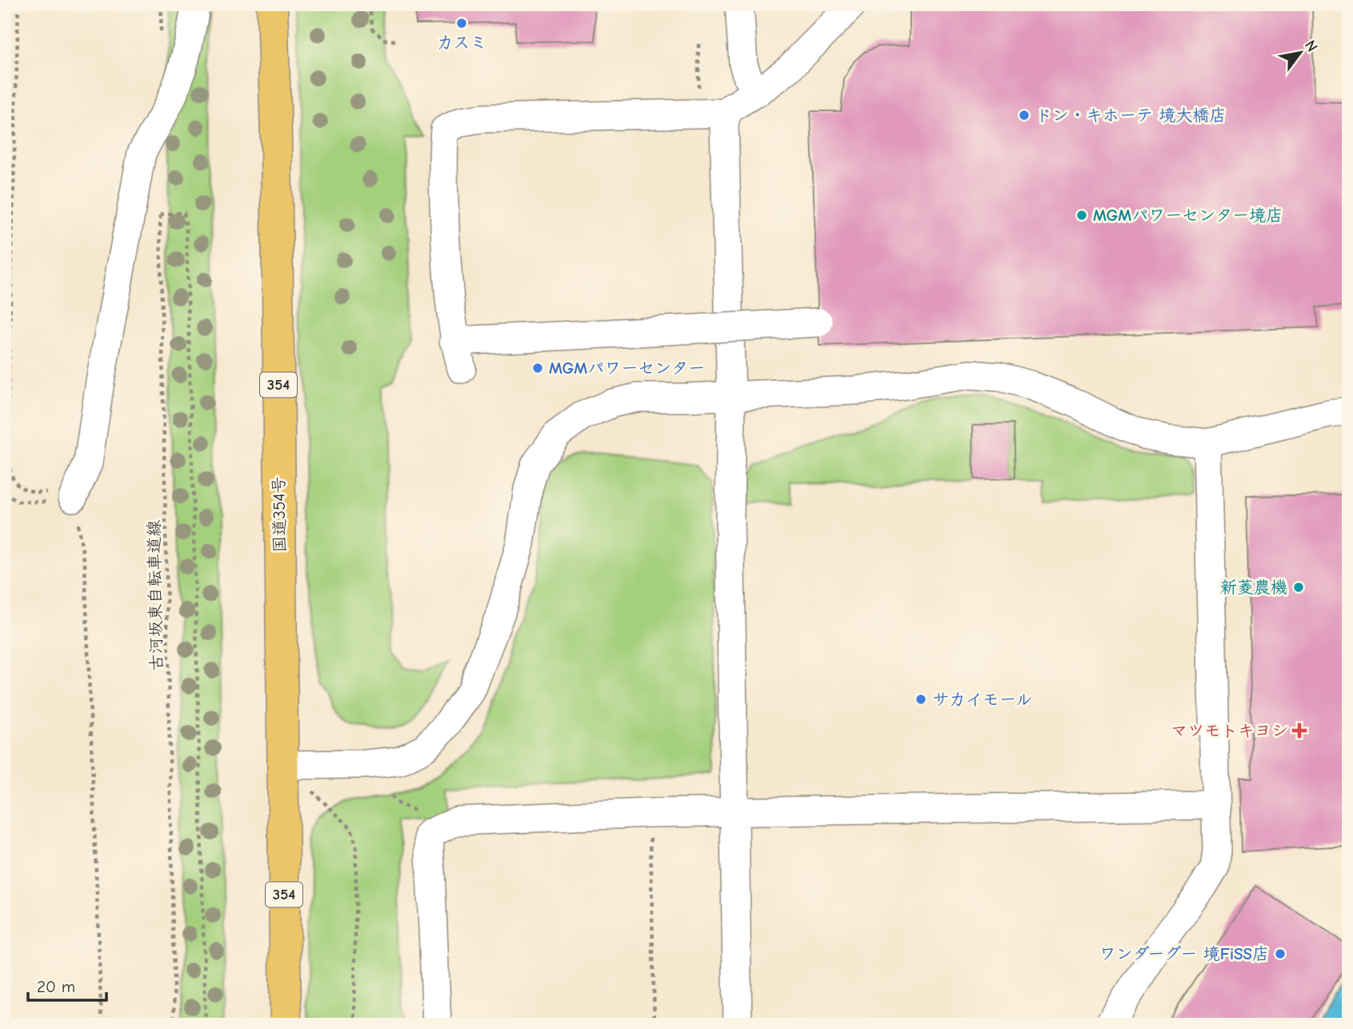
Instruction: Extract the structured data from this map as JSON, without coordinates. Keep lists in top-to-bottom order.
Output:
{
  "streets": {
    "highway": ["354", "国道354号"],
    "path": ["古河坂東自転車道線"]
  },
  "places": {
    "other": [
      "カスミ",
      "ドン・キホーテ 境大橋店",
      "MGMパワーセンター境店",
      "MGMパワーセンター",
      "新菱農機",
      "サカイモール",
      "ワンダーグー 境FiSS店"
    ],
    "health": ["マツモトキヨシ"]
  },
  "scale_bar": "20 m",
  "north": "top right"
}
